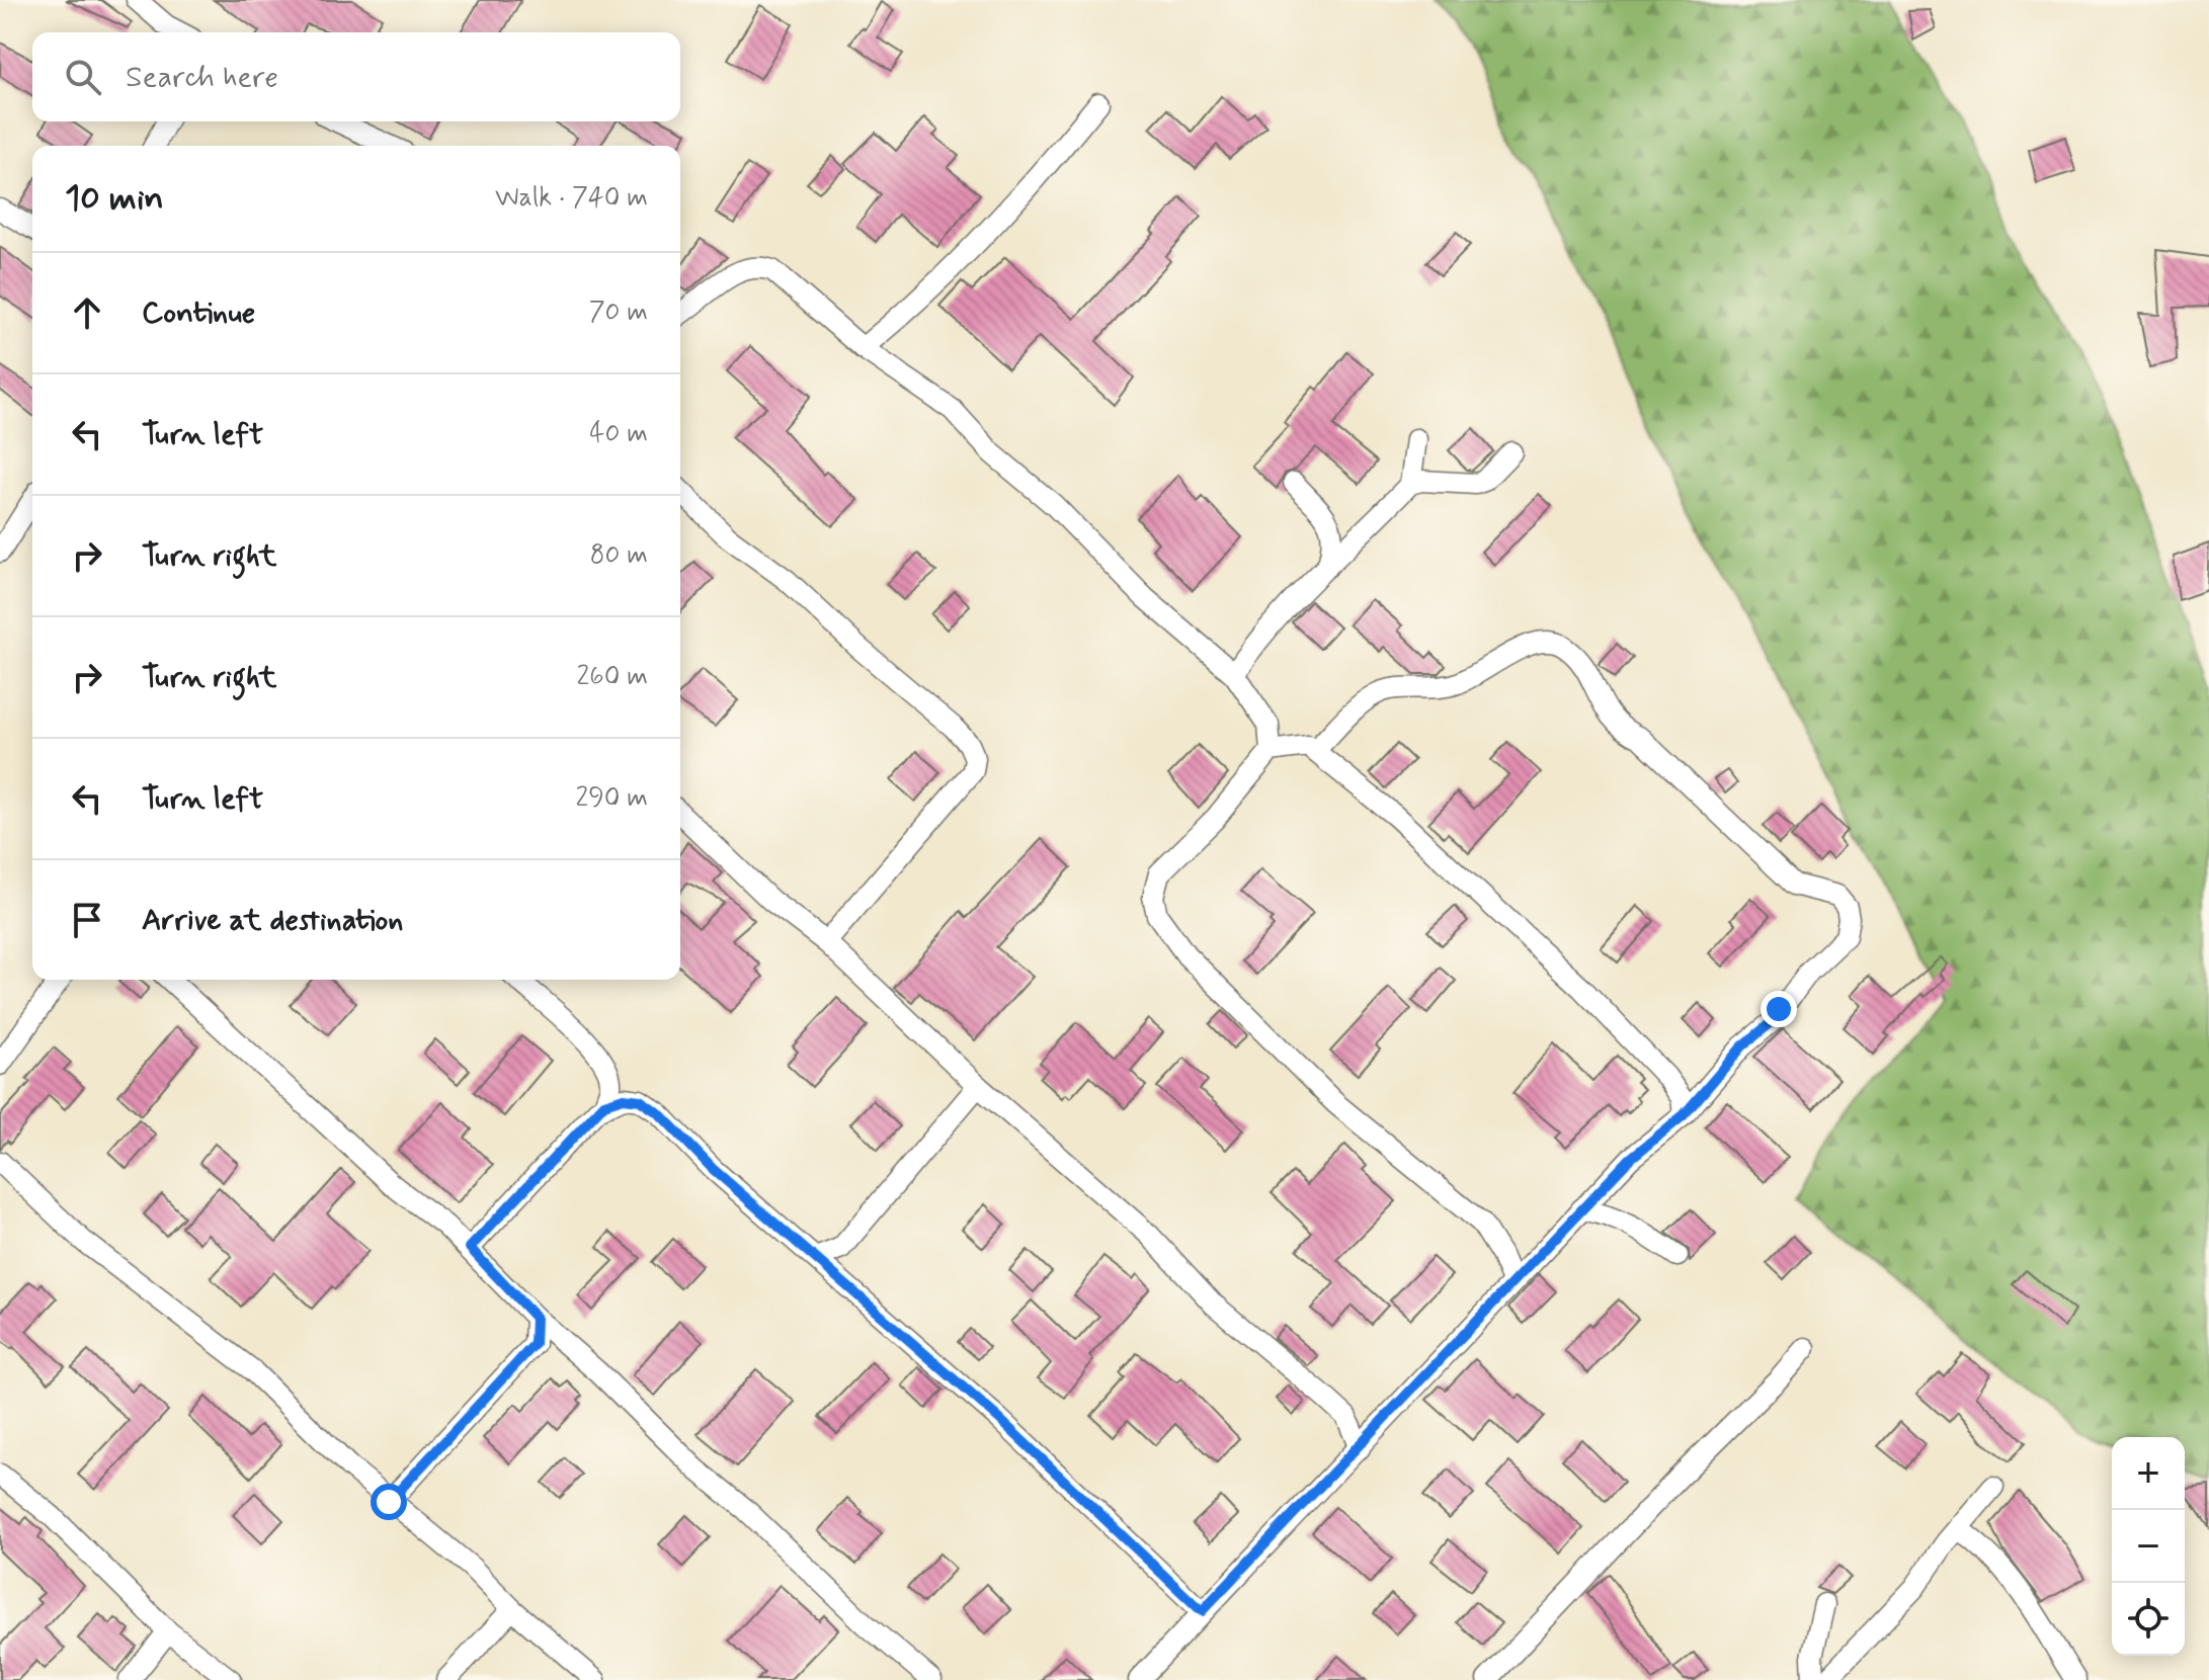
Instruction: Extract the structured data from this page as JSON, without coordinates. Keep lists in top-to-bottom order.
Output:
{
  "page": {
    "search": "Search here",
    "heading": ["10 min", "Walk · 740 m"],
    "list": [
      ["Continue", "70 m"],
      ["Turn left", "40 m"],
      ["Turn right", "80 m"],
      ["Turn right", "260 m"],
      ["Turn left", "290 m"],
      "Arrive at destination"
    ],
    "map_buttons": ["+", "−"]
  }
}
